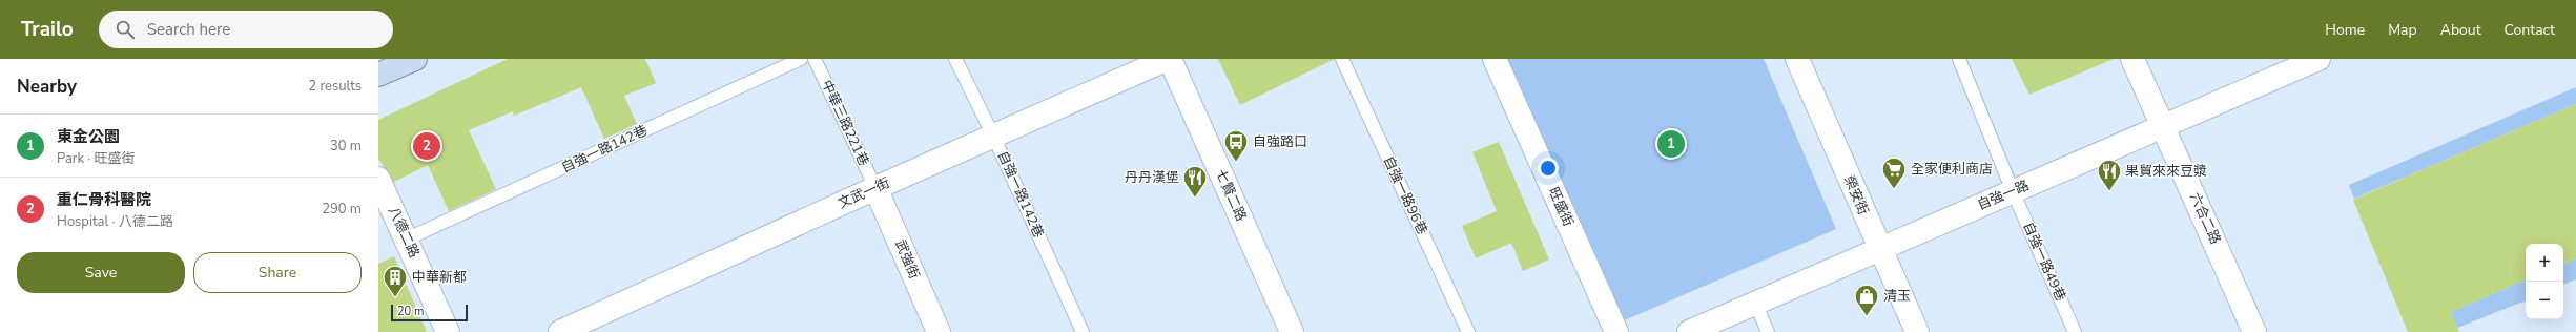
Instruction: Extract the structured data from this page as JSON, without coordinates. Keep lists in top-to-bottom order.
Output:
{
  "streets": {
    "street": [
      "文武一街",
      "七賢二路",
      "榮安街",
      "自強一路",
      "旺盛街",
      "六合二路",
      "八德二路",
      "武強街"
    ],
    "lane": [
      "中華三路221巷",
      "自強一路142巷",
      "自強一路96巷",
      "自強一路49巷"
    ]
  },
  "crossings": [
    ["中華三路221巷", "文武一街"],
    ["中華三路221巷", "武強街"],
    ["自強一路142巷", "文武一街"],
    ["自強一路142巷", "八德二路"],
    ["文武一街", "七賢二路"],
    ["文武一街", "武強街"],
    ["榮安街", "自強一路"],
    ["自強一路", "六合二路"],
    ["自強一路", "自強一路49巷"]
  ],
  "places": {
    "bus stop": ["自強路口"],
    "supermarket": ["全家便利商店"],
    "restaurant": ["果貿來來豆漿", "丹丹漢堡"],
    "building": ["中華新都"],
    "shop": ["清玉"]
  },
  "scale_bar": "20 m",
  "page": {
    "header": "Trailo",
    "search": "Search here",
    "nav": [
      "Home",
      "Map",
      "About",
      "Contact"
    ],
    "heading": ["Nearby", "2 results"],
    "list": [
      {
        "mark": "1",
        "name": "東金公園",
        "note": "Park · 旺盛街",
        "value": "30 m"
      },
      {
        "mark": "2",
        "name": "重仁骨科醫院",
        "note": "Hospital · 八德二路",
        "value": "290 m"
      }
    ],
    "pins": ["1", "2"],
    "buttons": ["Save", "Share"],
    "map_buttons": ["+", "−"],
    "scale": "20 m"
  }
}
